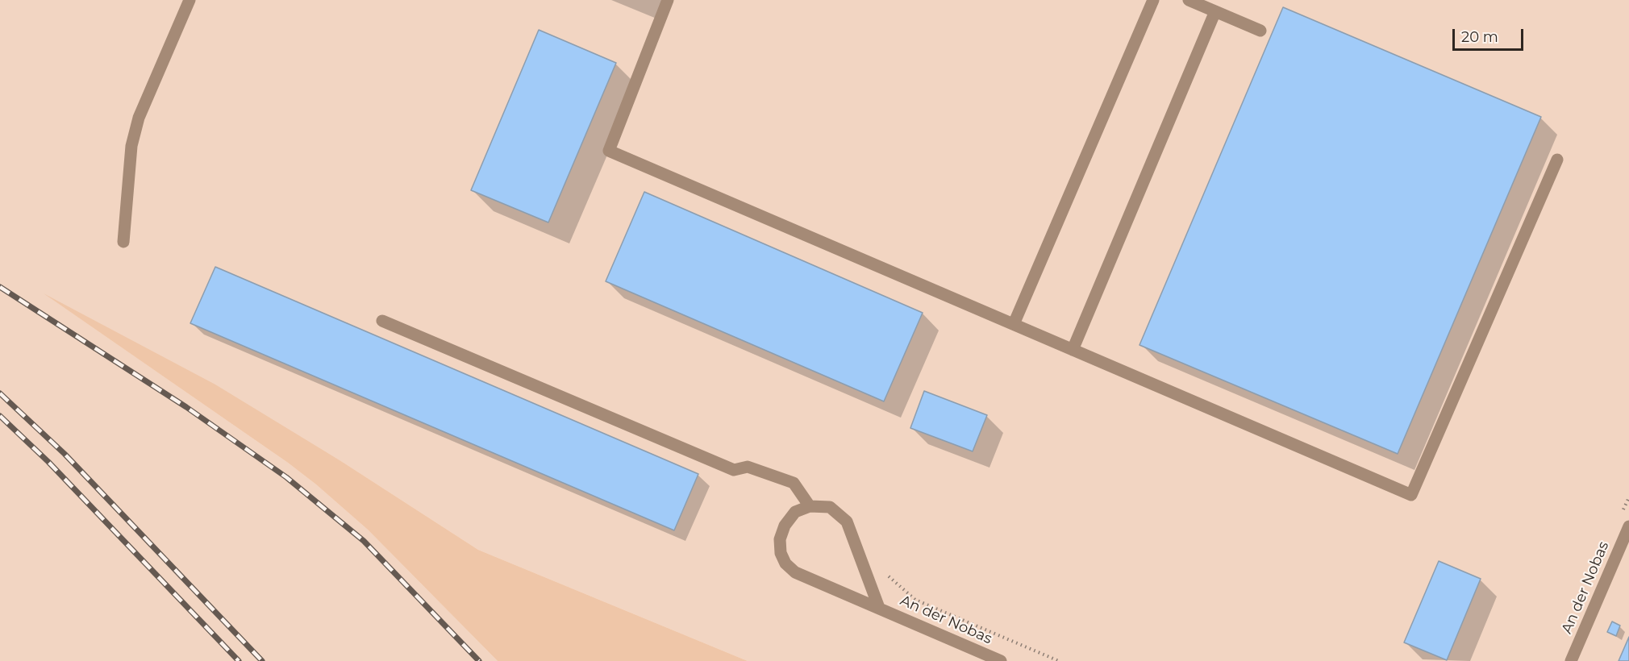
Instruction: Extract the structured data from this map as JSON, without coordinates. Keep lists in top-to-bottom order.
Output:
{
  "streets": {
    "street": ["An der Nobas"]
  },
  "scale_bar": "20 m"
}
